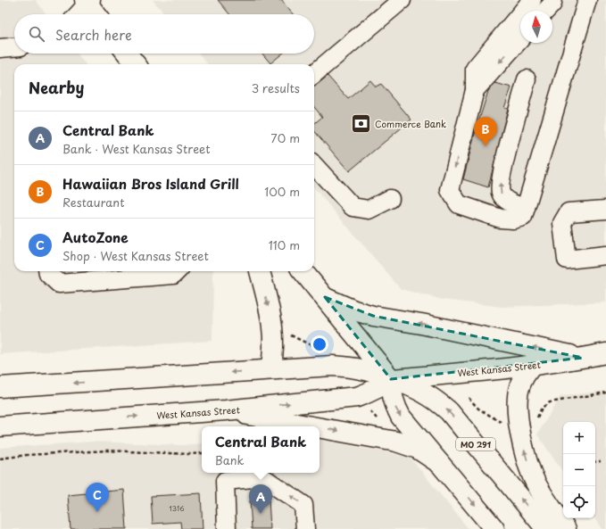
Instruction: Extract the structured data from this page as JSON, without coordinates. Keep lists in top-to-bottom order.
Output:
{
  "streets": {
    "main road": ["West Kansas Street", "MO 291"]
  },
  "crossings": [
    ["West Kansas Street", "MO 291"]
  ],
  "places": {
    "bank": ["Commerce Bank"]
  },
  "house_numbers": ["1316"],
  "north": "top",
  "page": {
    "search": "Search here",
    "heading": ["Nearby", "3 results"],
    "list": [
      {
        "mark": "A",
        "name": "Central Bank",
        "note": "Bank · West Kansas Street",
        "value": "70 m"
      },
      {
        "mark": "B",
        "name": "Hawaiian Bros Island Grill",
        "note": "Restaurant",
        "value": "100 m"
      },
      {
        "mark": "C",
        "name": "AutoZone",
        "note": "Shop · West Kansas Street",
        "value": "110 m"
      }
    ],
    "pins": ["B", "C", "A"],
    "map_buttons": ["+", "−"],
    "popup": ["Central Bank", "Bank"]
  }
}
